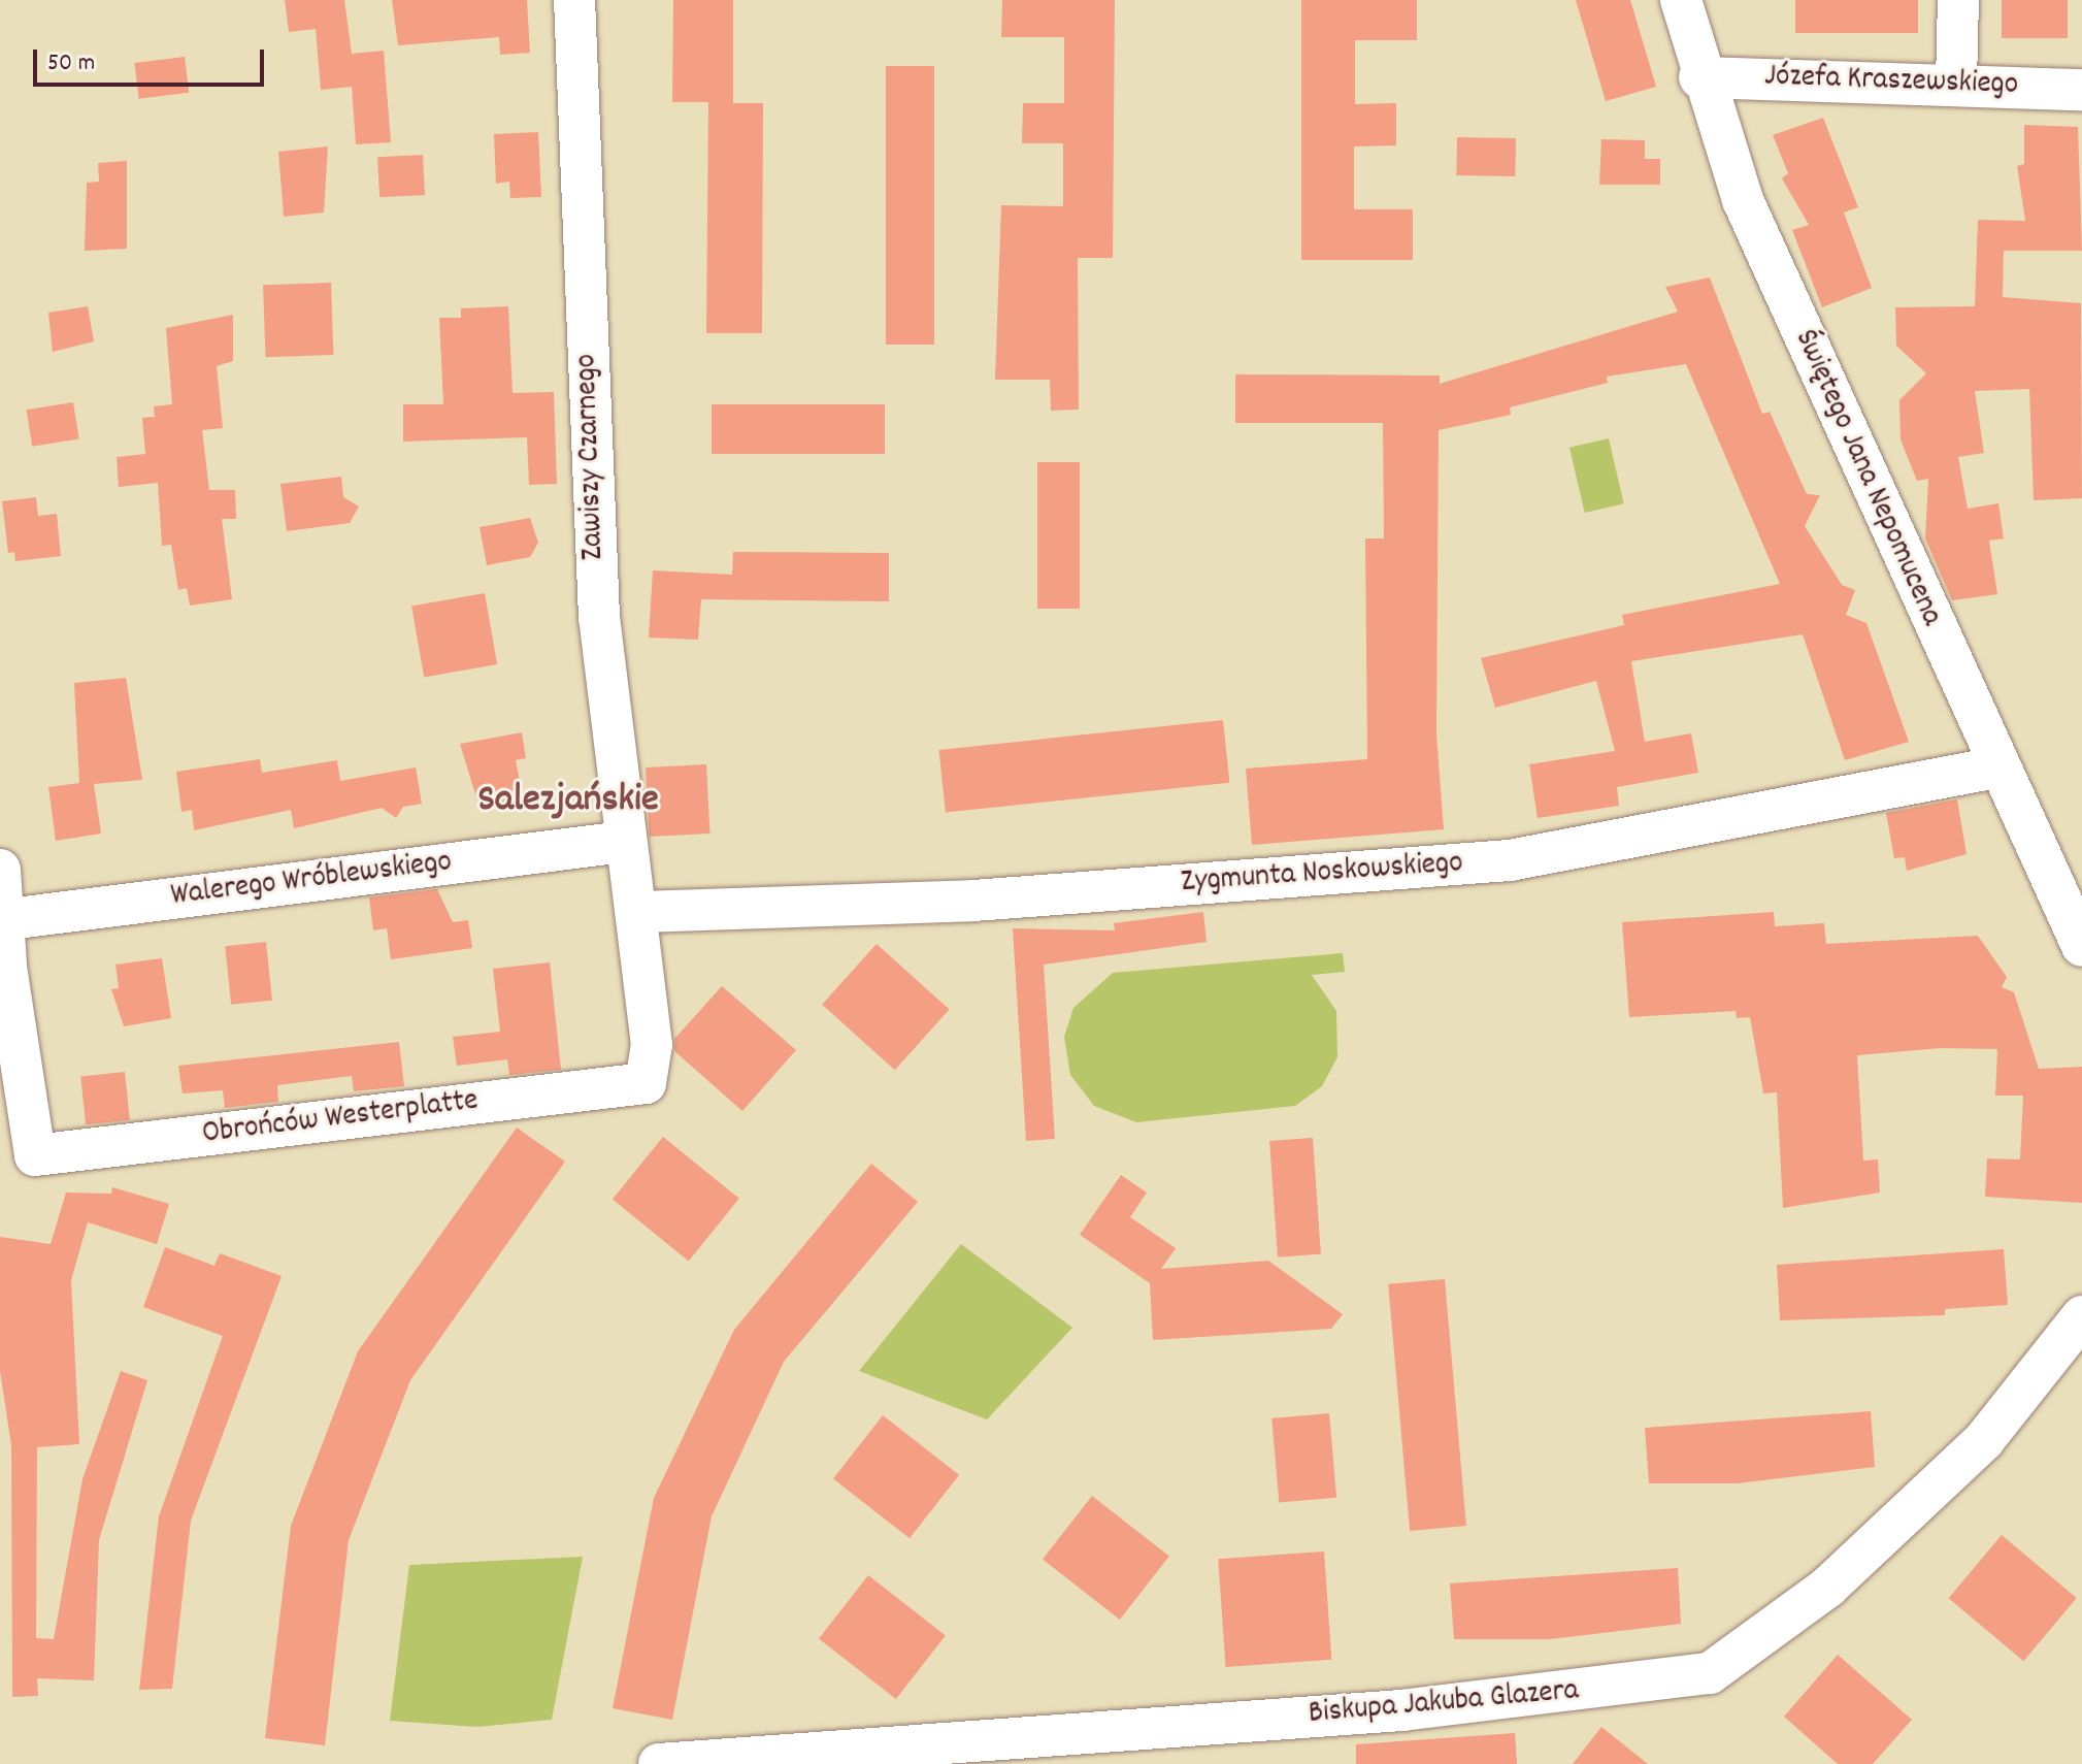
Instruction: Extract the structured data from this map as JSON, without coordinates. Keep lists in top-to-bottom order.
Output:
{
  "streets": {
    "street": [
      "Józefa Kraszewskiego",
      "Zawiszy Czarnego",
      "Świętego Jana Nepomucena",
      "Zygmunta Noskowskiego",
      "Walerego Wróblewskiego",
      "Obrońców Westerplatte",
      "Biskupa Jakuba Glazera"
    ]
  },
  "crossings": [
    ["Józefa Kraszewskiego", "Świętego Jana Nepomucena"],
    ["Zawiszy Czarnego", "Zygmunta Noskowskiego"],
    ["Zawiszy Czarnego", "Walerego Wróblewskiego"],
    ["Zawiszy Czarnego", "Obrońców Westerplatte"],
    ["Świętego Jana Nepomucena", "Zygmunta Noskowskiego"],
    ["Walerego Wróblewskiego", "Obrońców Westerplatte"]
  ],
  "districts": ["Salezjańskie"],
  "scale_bar": "50 m"
}
